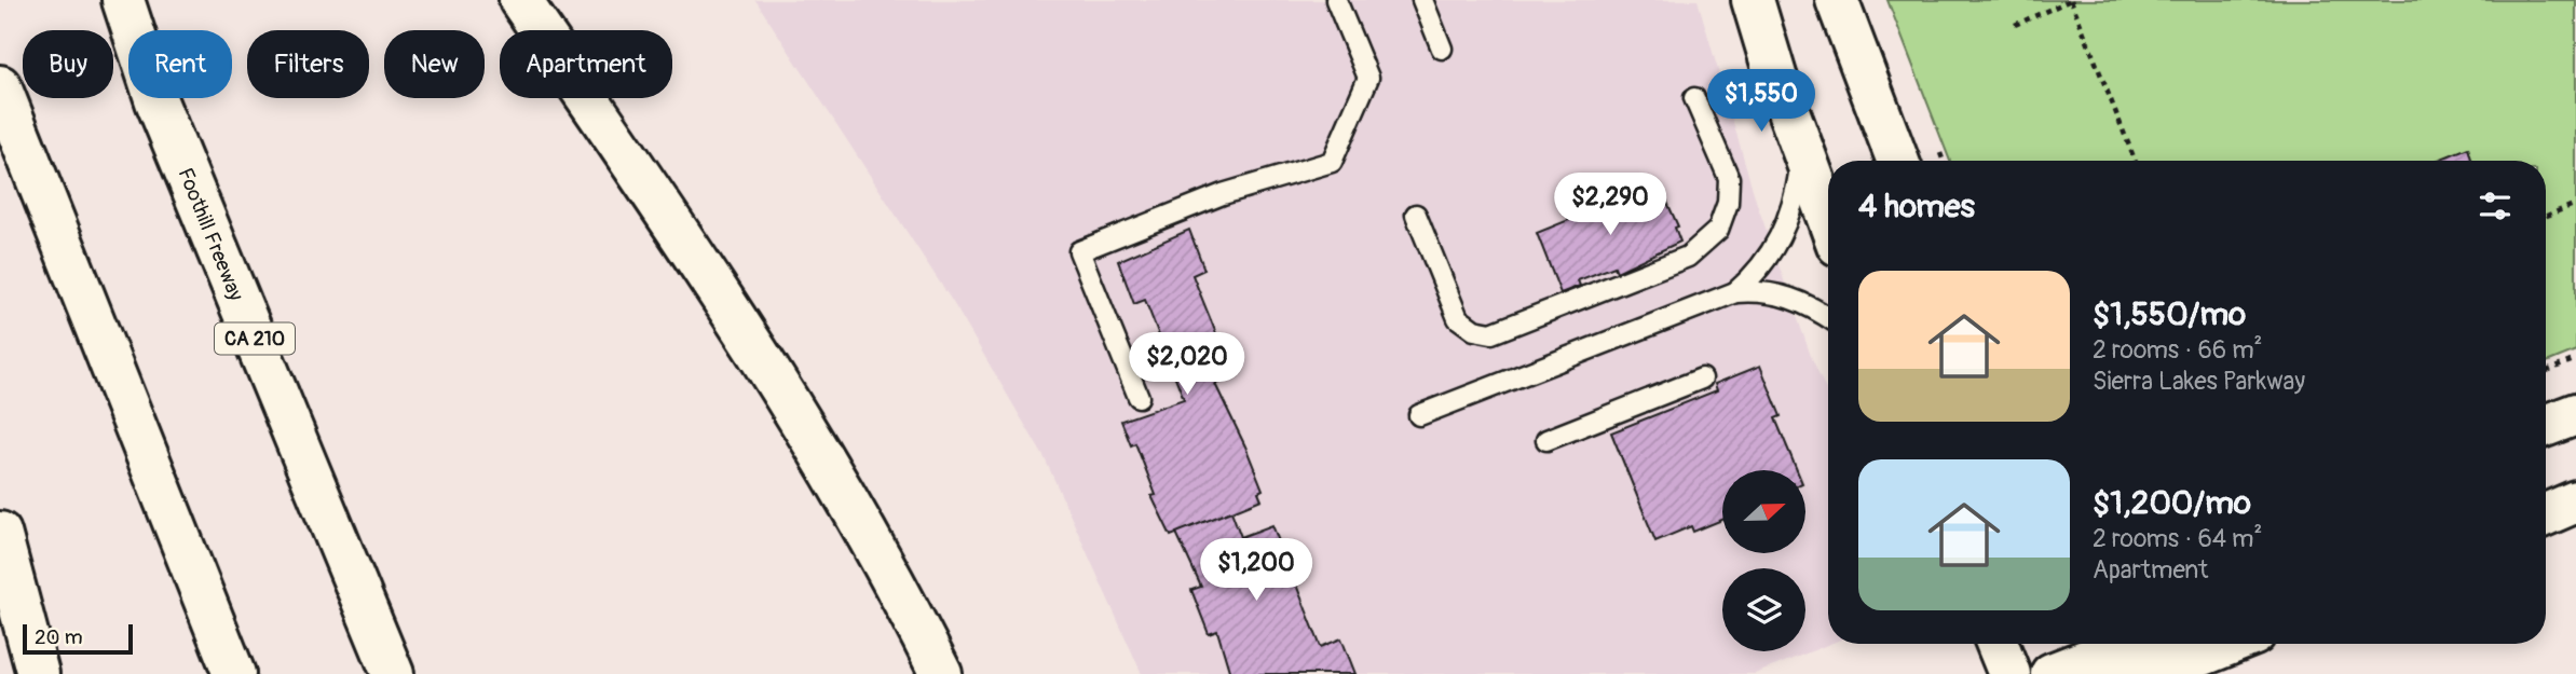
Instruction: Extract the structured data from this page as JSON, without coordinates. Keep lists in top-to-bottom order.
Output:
{
  "streets": {
    "main road": ["Foothill Freeway", "CA 210"]
  },
  "scale_bar": "20 m",
  "north": "right",
  "page": {
    "chip": [
      "Buy",
      "Rent",
      "Filters",
      "New",
      "Apartment"
    ],
    "price": [
      "$1,550",
      "$2,290",
      "$2,020",
      "$1,200"
    ],
    "heading": "4 homes",
    "list": [
      {
        "name": "$1,550/mo",
        "note": "2 rooms · 66 m² · Sierra Lakes Parkway"
      },
      {
        "name": "$1,200/mo",
        "note": "2 rooms · 64 m² · Apartment"
      }
    ],
    "scale": "20 m"
  }
}
